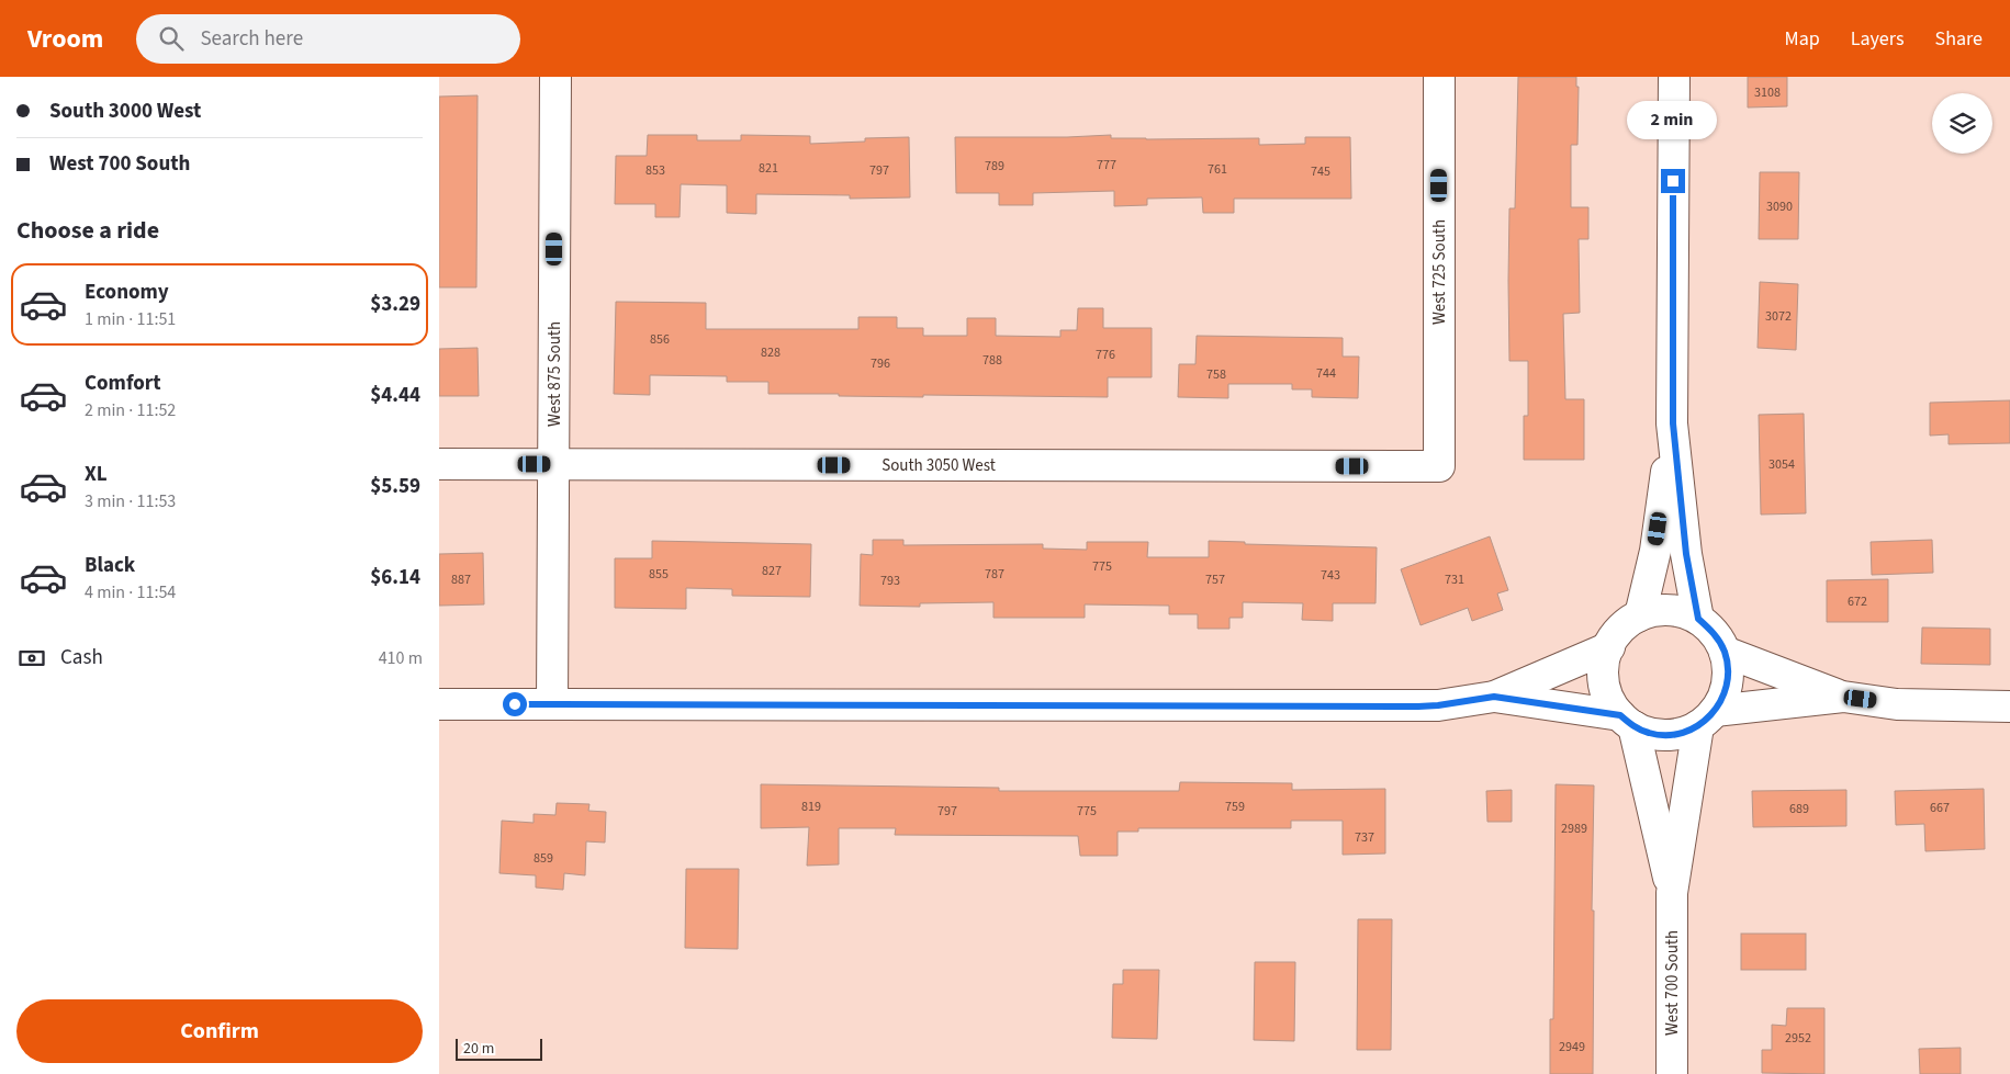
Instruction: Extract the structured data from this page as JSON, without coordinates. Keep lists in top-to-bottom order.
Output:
{
  "streets": {
    "street": [
      "West 725 South",
      "West 875 South",
      "South 3050 West",
      "West 700 South"
    ]
  },
  "crossings": [
    ["West 725 South", "South 3050 West"],
    ["West 875 South", "South 3050 West"]
  ],
  "house_numbers": [
    "3108",
    "777",
    "789",
    "821",
    "761",
    "853",
    "797",
    "745",
    "3090",
    "3072",
    "856",
    "828",
    "776",
    "788",
    "796",
    "744",
    "758",
    "3054",
    "775",
    "827",
    "855",
    "787",
    "743",
    "887",
    "757",
    "731",
    "793",
    "672",
    "819",
    "759",
    "667",
    "689",
    "797",
    "775",
    "2989",
    "737",
    "859",
    "2952",
    "2949"
  ],
  "scale_bar": "20 m",
  "page": {
    "header": "Vroom",
    "search": "Search here",
    "nav": ["Map", "Layers", "Share"],
    "banner": ["South 3000 West", "West 700 South"],
    "bubble": "2 min",
    "heading": "Choose a ride",
    "list": [
      {
        "name": "Economy",
        "note": "1 min · 11:51",
        "value": "$3.29"
      },
      {
        "name": "Comfort",
        "note": "2 min · 11:52",
        "value": "$4.44"
      },
      {
        "name": "XL",
        "note": "3 min · 11:53",
        "value": "$5.59"
      },
      {
        "name": "Black",
        "note": "4 min · 11:54",
        "value": "$6.14"
      }
    ],
    "pay": ["Cash", "410 m"],
    "buttons": "Confirm",
    "scale": "20 m"
  }
}
